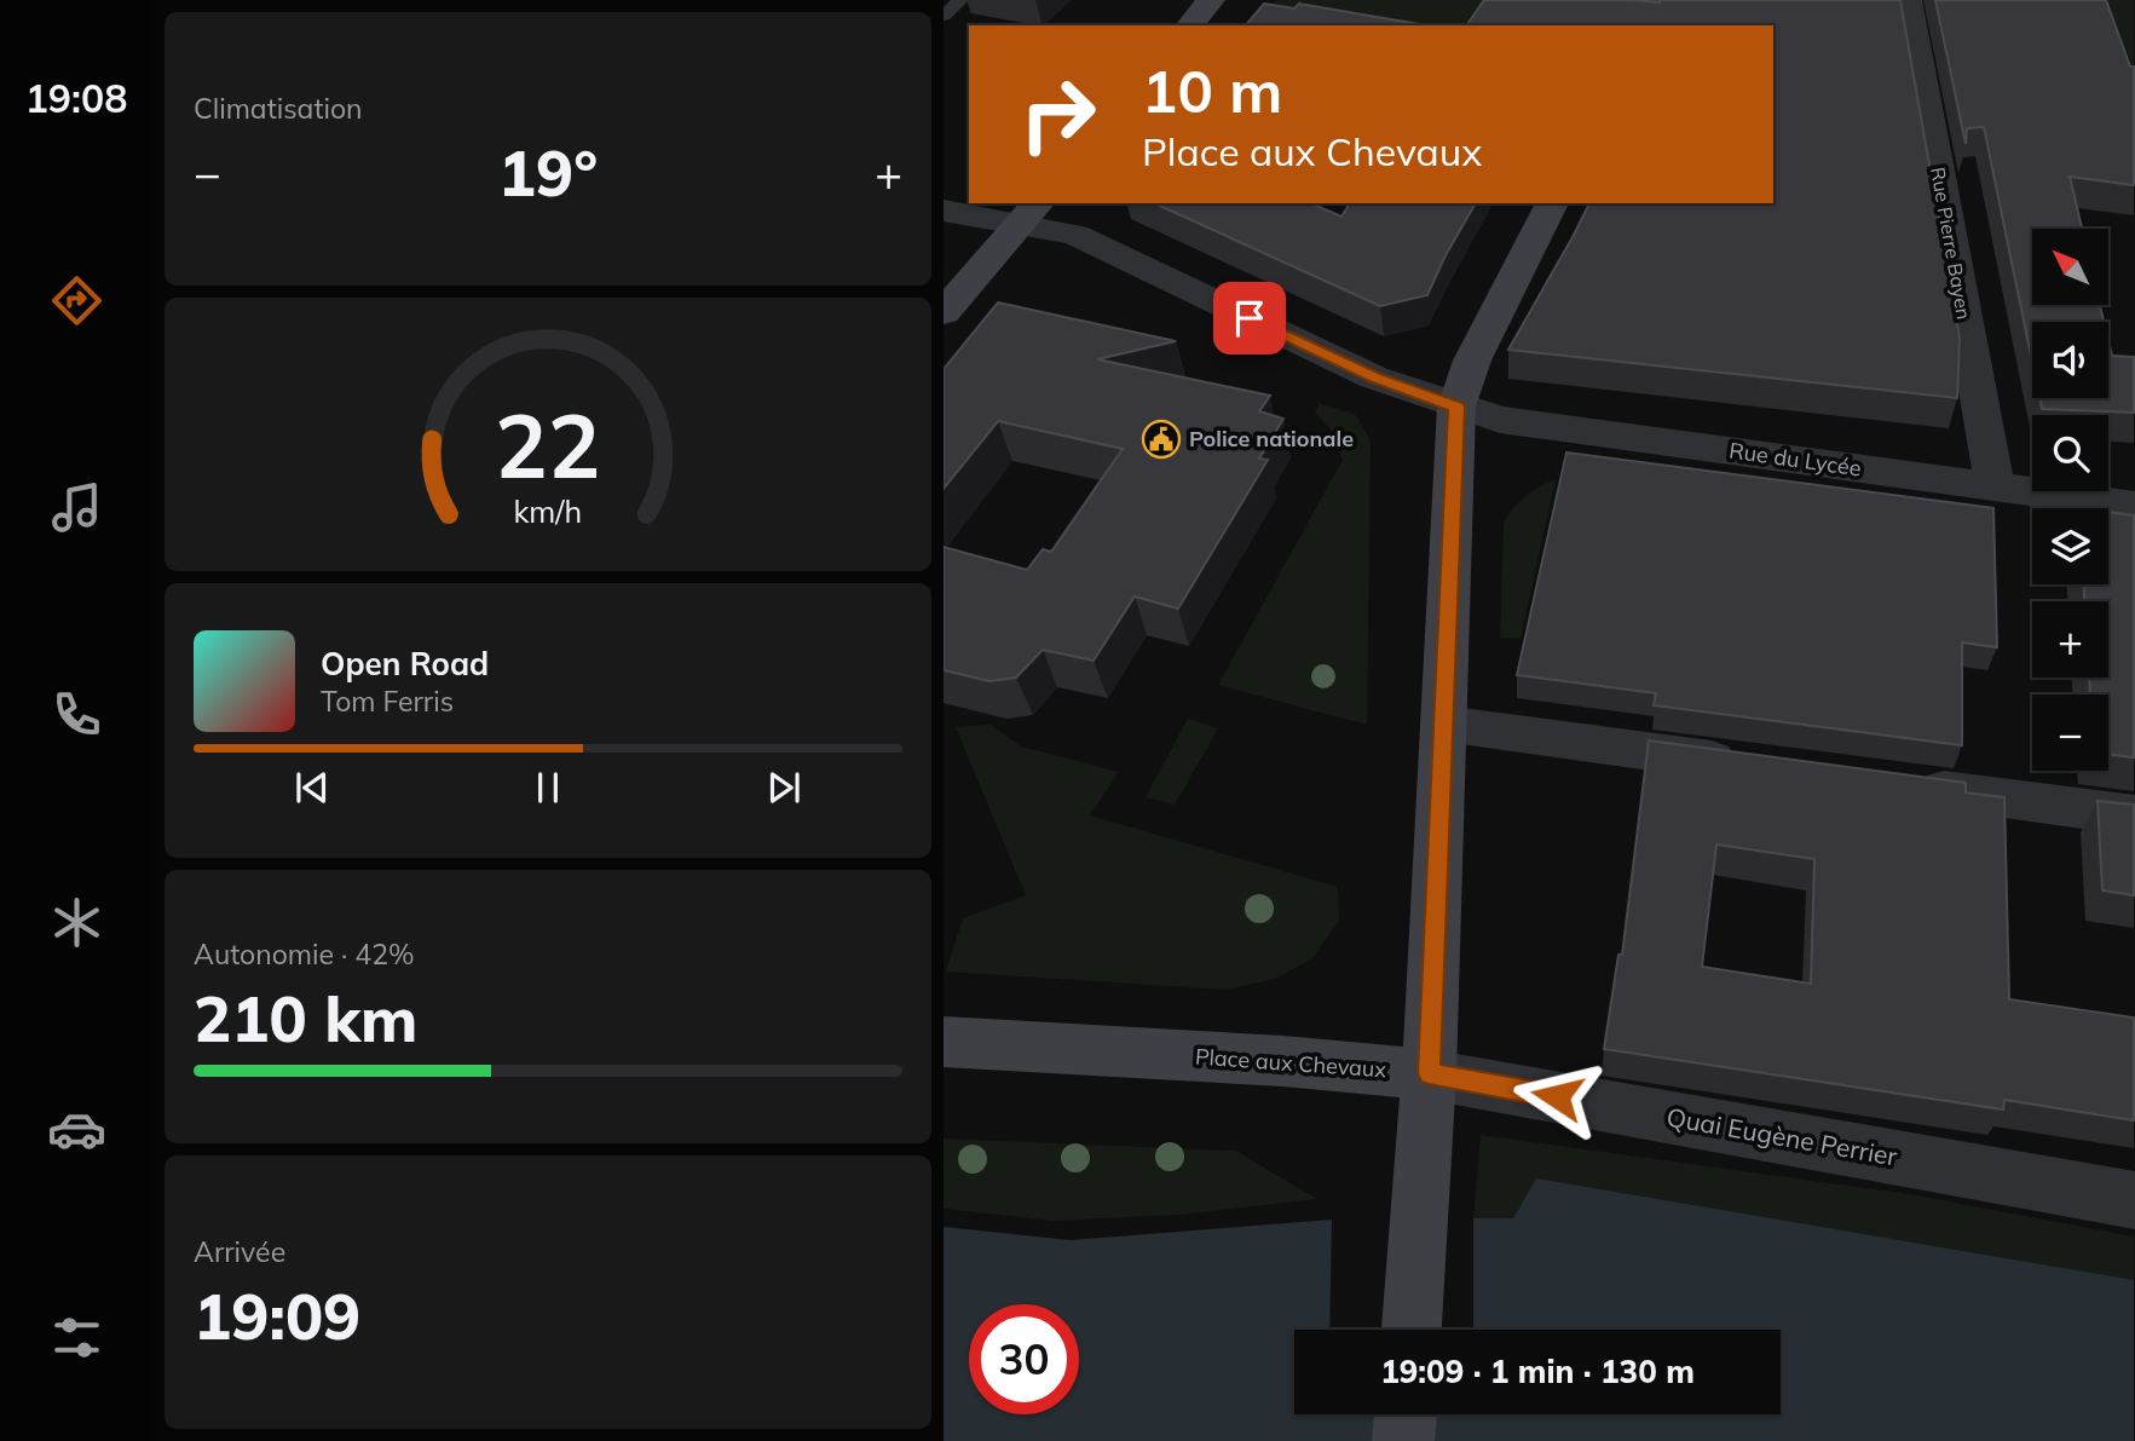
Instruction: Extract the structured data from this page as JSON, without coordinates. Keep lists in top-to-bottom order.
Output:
{
  "streets": {
    "main road": ["Place aux Chevaux"],
    "street": ["Rue Pierre Bayen", "Rue du Lycée", "Quai Eugène Perrier"]
  },
  "crossings": [
    ["Rue Pierre Bayen", "Rue du Lycée"],
    ["Place aux Chevaux", "Quai Eugène Perrier"]
  ],
  "places": {
    "public building": ["Police nationale"]
  },
  "north": "top left",
  "page": {
    "tabs": "19:08",
    "tile": [
      "Climatisation",
      ["Autonomie · 42%", "210 km"],
      ["Arrivée", "19:09"]
    ],
    "turn": ["10 m", "Place aux Chevaux"],
    "heat": ["−", "19°", "+"],
    "map_buttons": ["+", "−"],
    "song": ["Open Road", "Tom Ferris"],
    "limit": "30",
    "trip": "19:09 · 1 min · 130 m",
    "gauge": ["22", "km/h"]
  }
}
